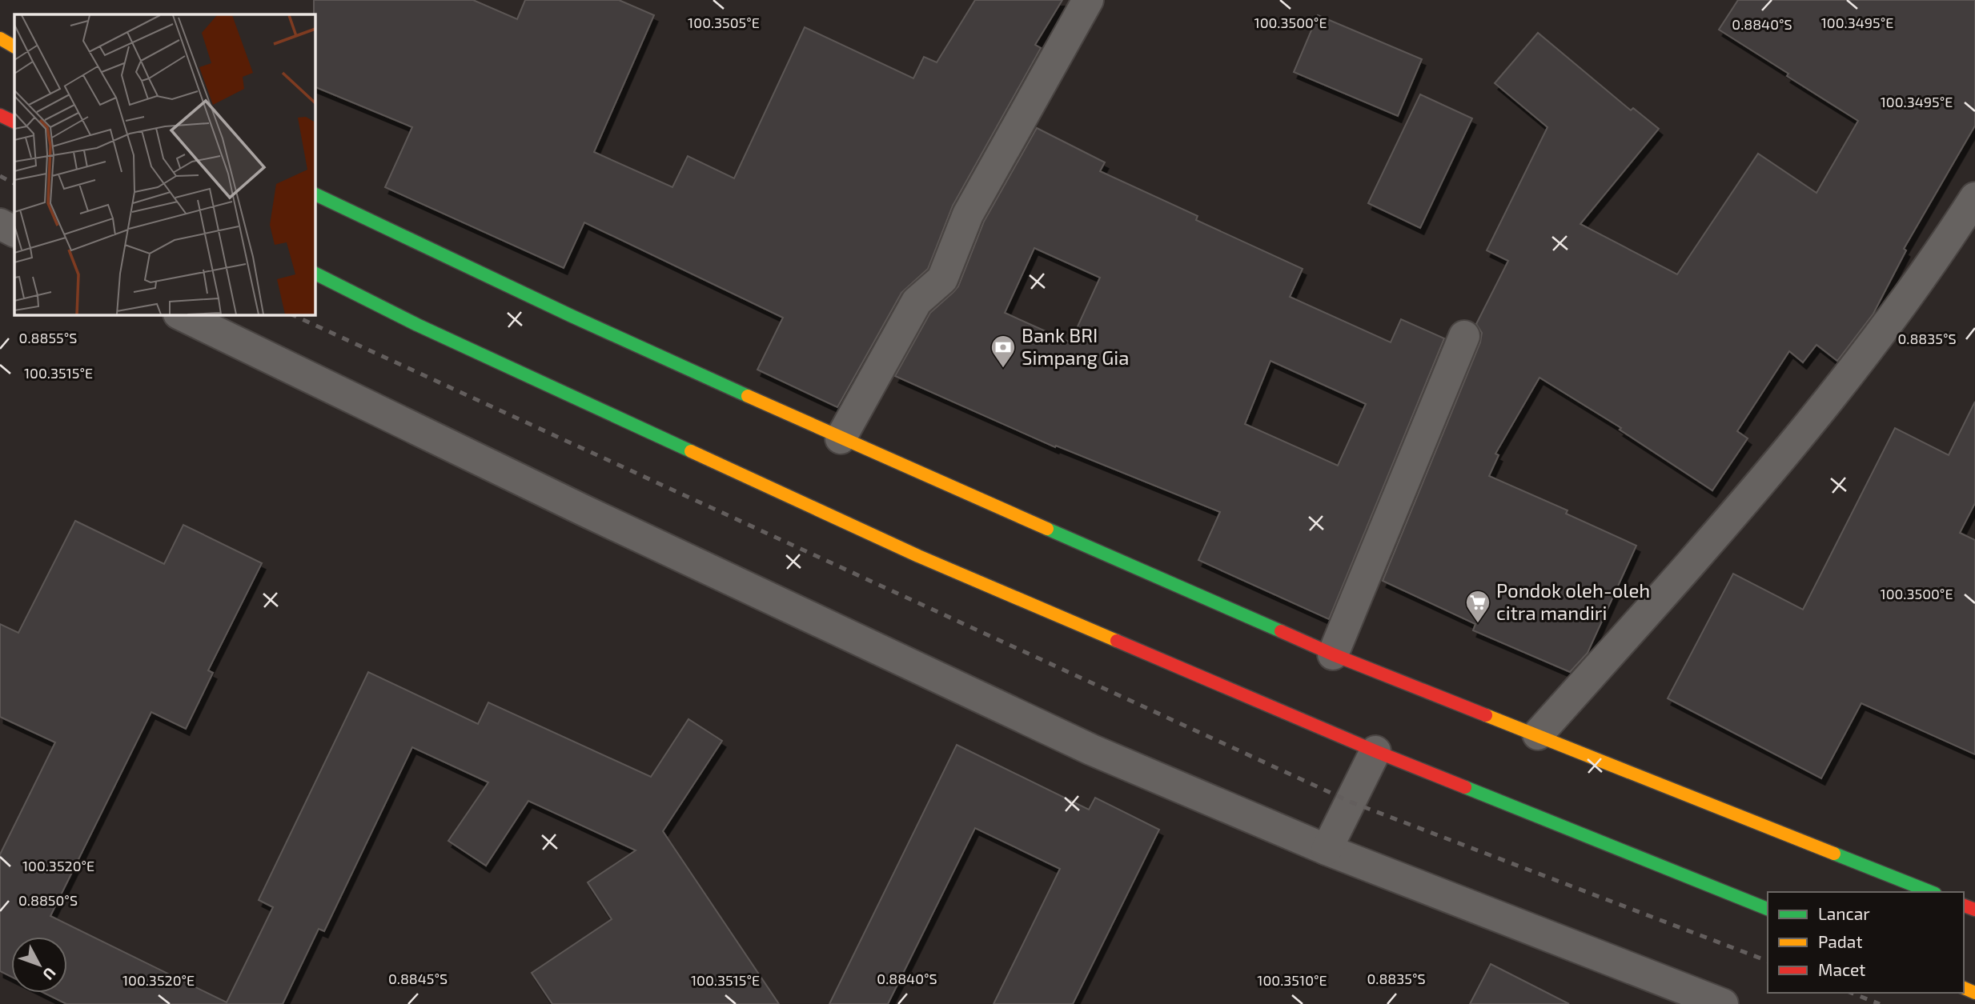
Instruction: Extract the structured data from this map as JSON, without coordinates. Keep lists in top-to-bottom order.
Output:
{
  "places": {
    "bank": ["Bank BRI Simpang Gia"],
    "supermarket": ["Pondok oleh-oleh citra mandiri"]
  },
  "legend": ["Lancar", "Padat", "Macet"],
  "north": "bottom right",
  "coordinates": [
    "100.3495°E",
    "100.3505°E",
    "100.3500°E",
    "0.8840°S",
    "0.8855°S",
    "0.8835°S",
    "100.3515°E",
    "100.3520°E",
    "0.8850°S",
    "0.8845°S",
    "100.3510°E"
  ]
}
